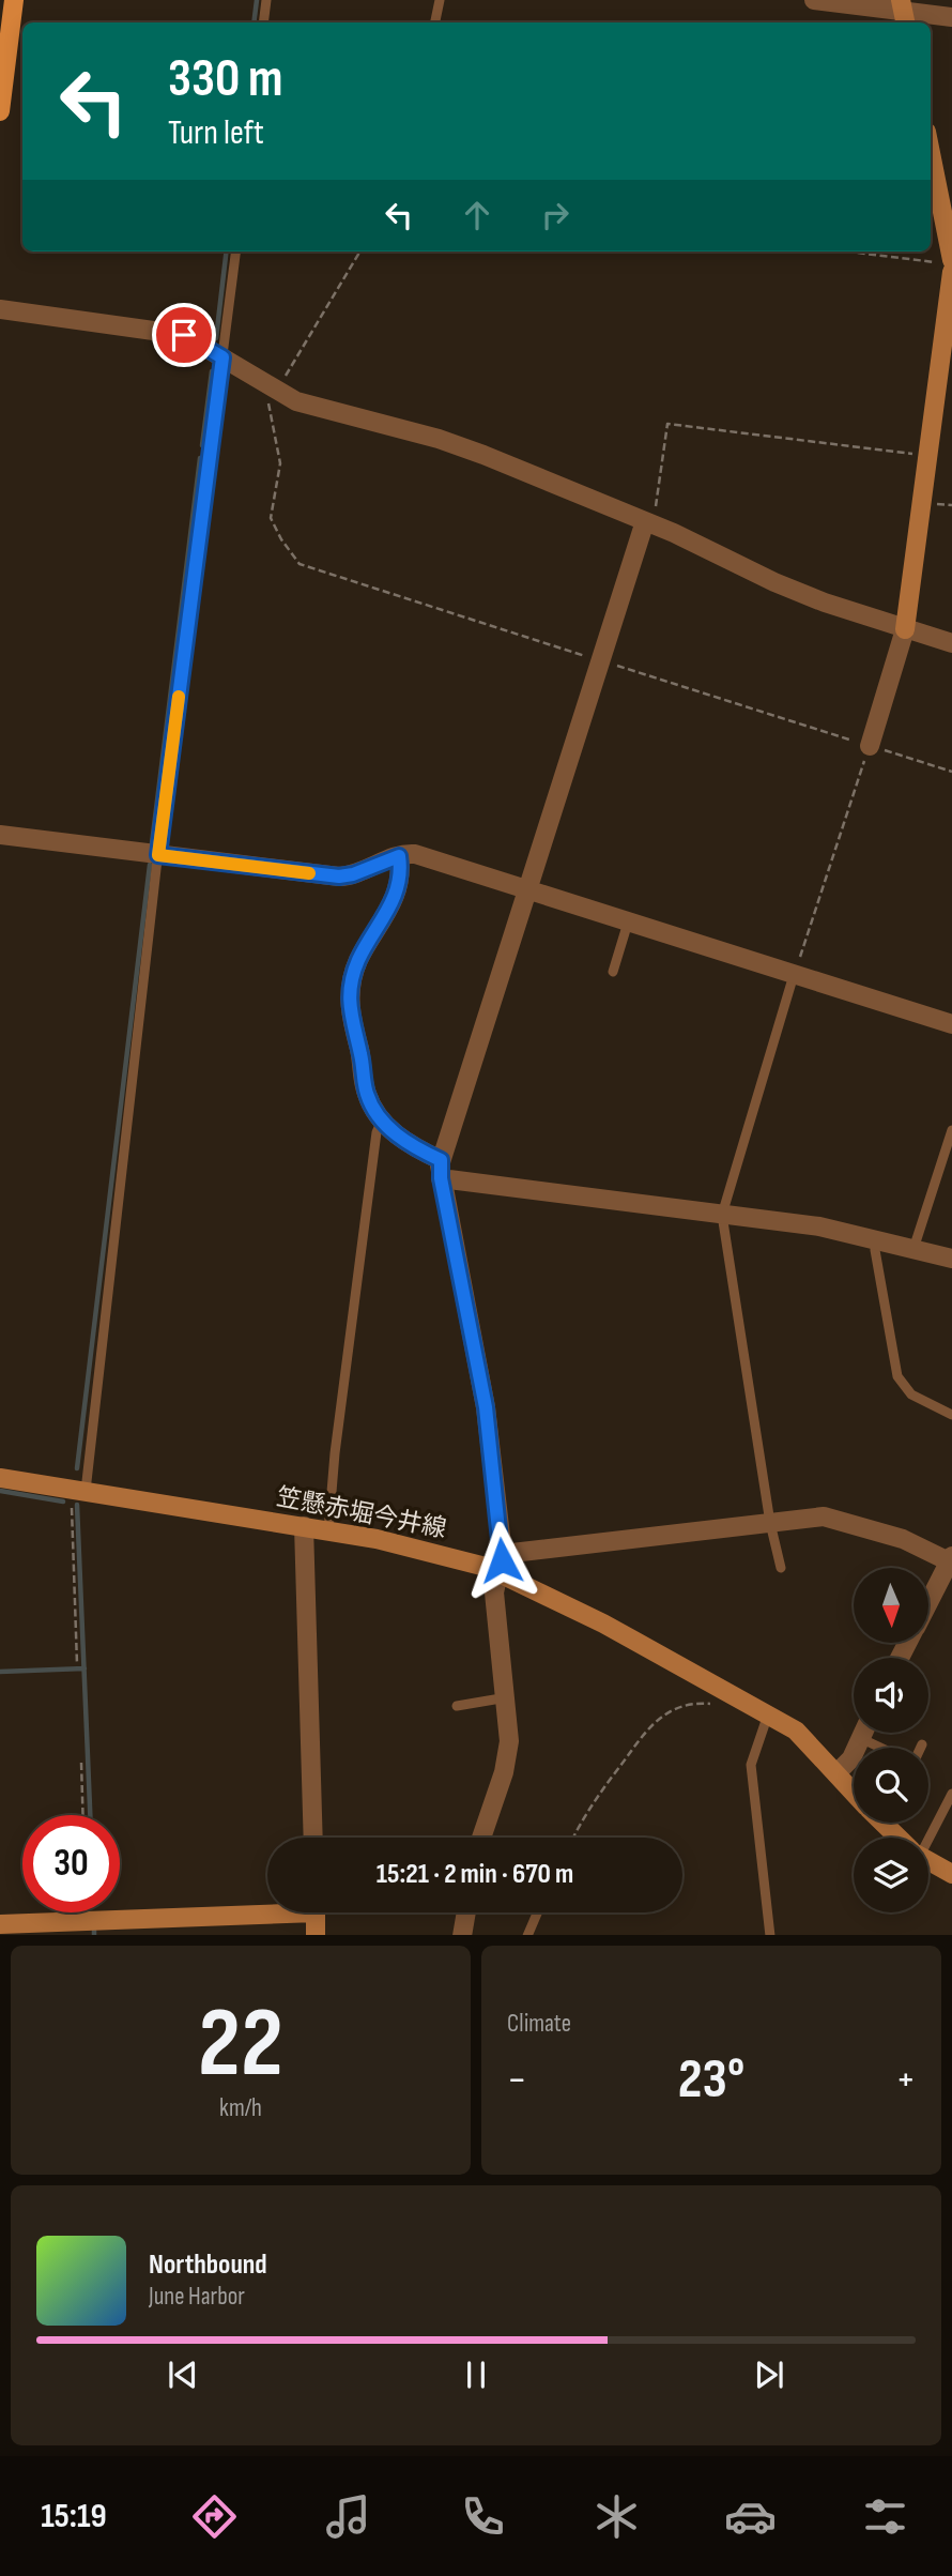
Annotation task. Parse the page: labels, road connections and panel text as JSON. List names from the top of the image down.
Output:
{
  "streets": {
    "main road": ["笠懸赤堀今井線"]
  },
  "north": "bottom",
  "page": {
    "turn": ["330 m", "Turn left"],
    "limit": "30",
    "trip": "15:21 · 2 min · 670 m",
    "tile": [
      ["22", "km/h"],
      "Climate"
    ],
    "heat": ["−", "23°", "+"],
    "song": ["Northbound", "June Harbor"],
    "tabs": "15:19"
  }
}
